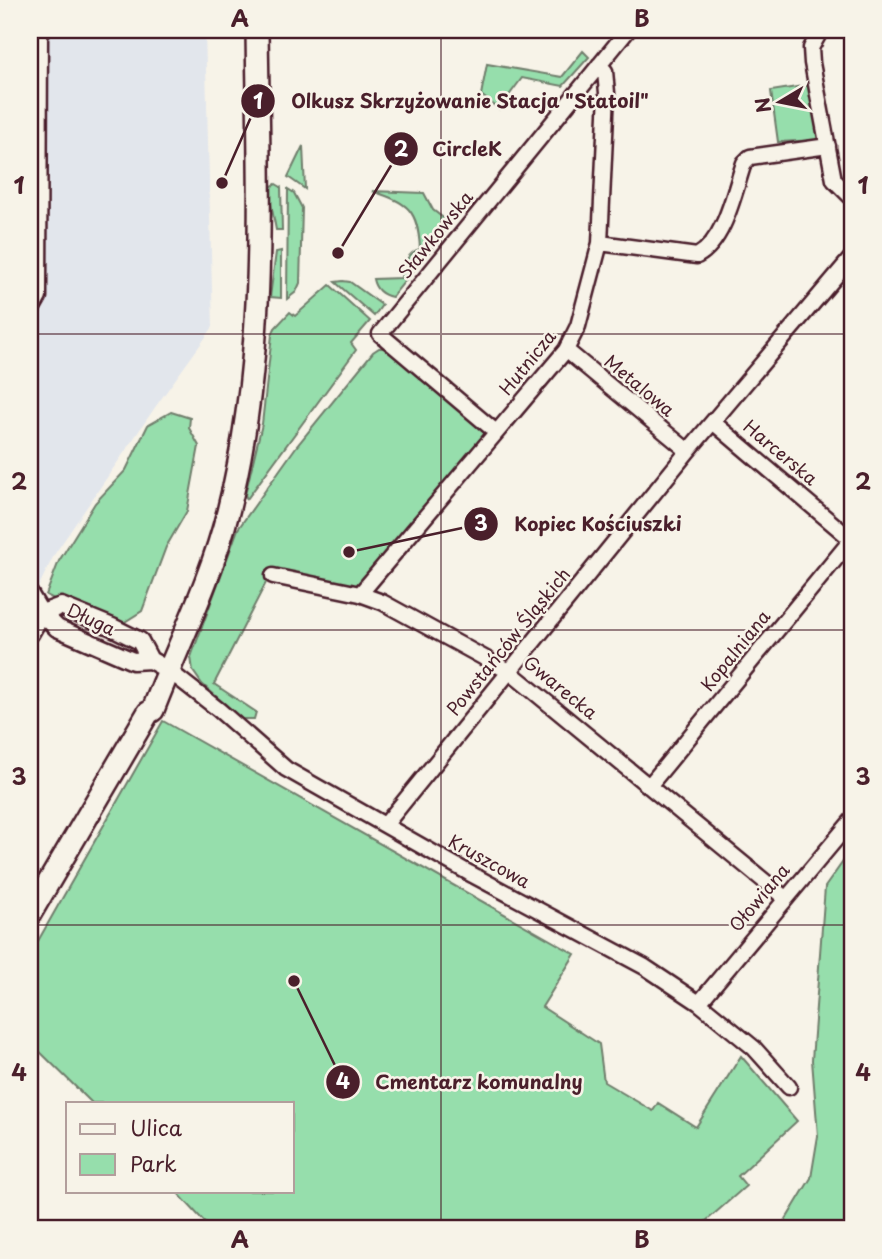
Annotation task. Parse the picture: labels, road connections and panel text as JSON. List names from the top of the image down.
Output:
{
  "streets": {
    "street": [
      "Sławkowska",
      "Hutnicza",
      "Metalowa",
      "Harcerska",
      "Długa",
      "Powstańców Śląskich",
      "Kopalniana",
      "Gwarecka",
      "Kruszcowa",
      "Ołowiana"
    ]
  },
  "crossings": [
    ["Sławkowska", "Hutnicza"],
    ["Hutnicza", "Metalowa"],
    ["Hutnicza", "Gwarecka"],
    ["Metalowa", "Powstańców Śląskich"],
    ["Harcerska", "Powstańców Śląskich"],
    ["Harcerska", "Kopalniana"],
    ["Długa", "Kruszcowa"],
    ["Powstańców Śląskich", "Gwarecka"],
    ["Powstańców Śląskich", "Kruszcowa"],
    ["Kopalniana", "Gwarecka"],
    ["Gwarecka", "Ołowiana"],
    ["Kruszcowa", "Ołowiana"]
  ],
  "places": [
    "Olkusz Skrzyżowanie Stacja \"Statoil\"",
    "CircleK",
    "Kopiec Kościuszki",
    "Cmentarz komunalny"
  ],
  "legend": ["Ulica", "Park"],
  "north": "left",
  "grid": {
    "columns": ["A", "B"],
    "rows": [
      "1",
      "2",
      "3",
      "4"
    ]
  }
}
